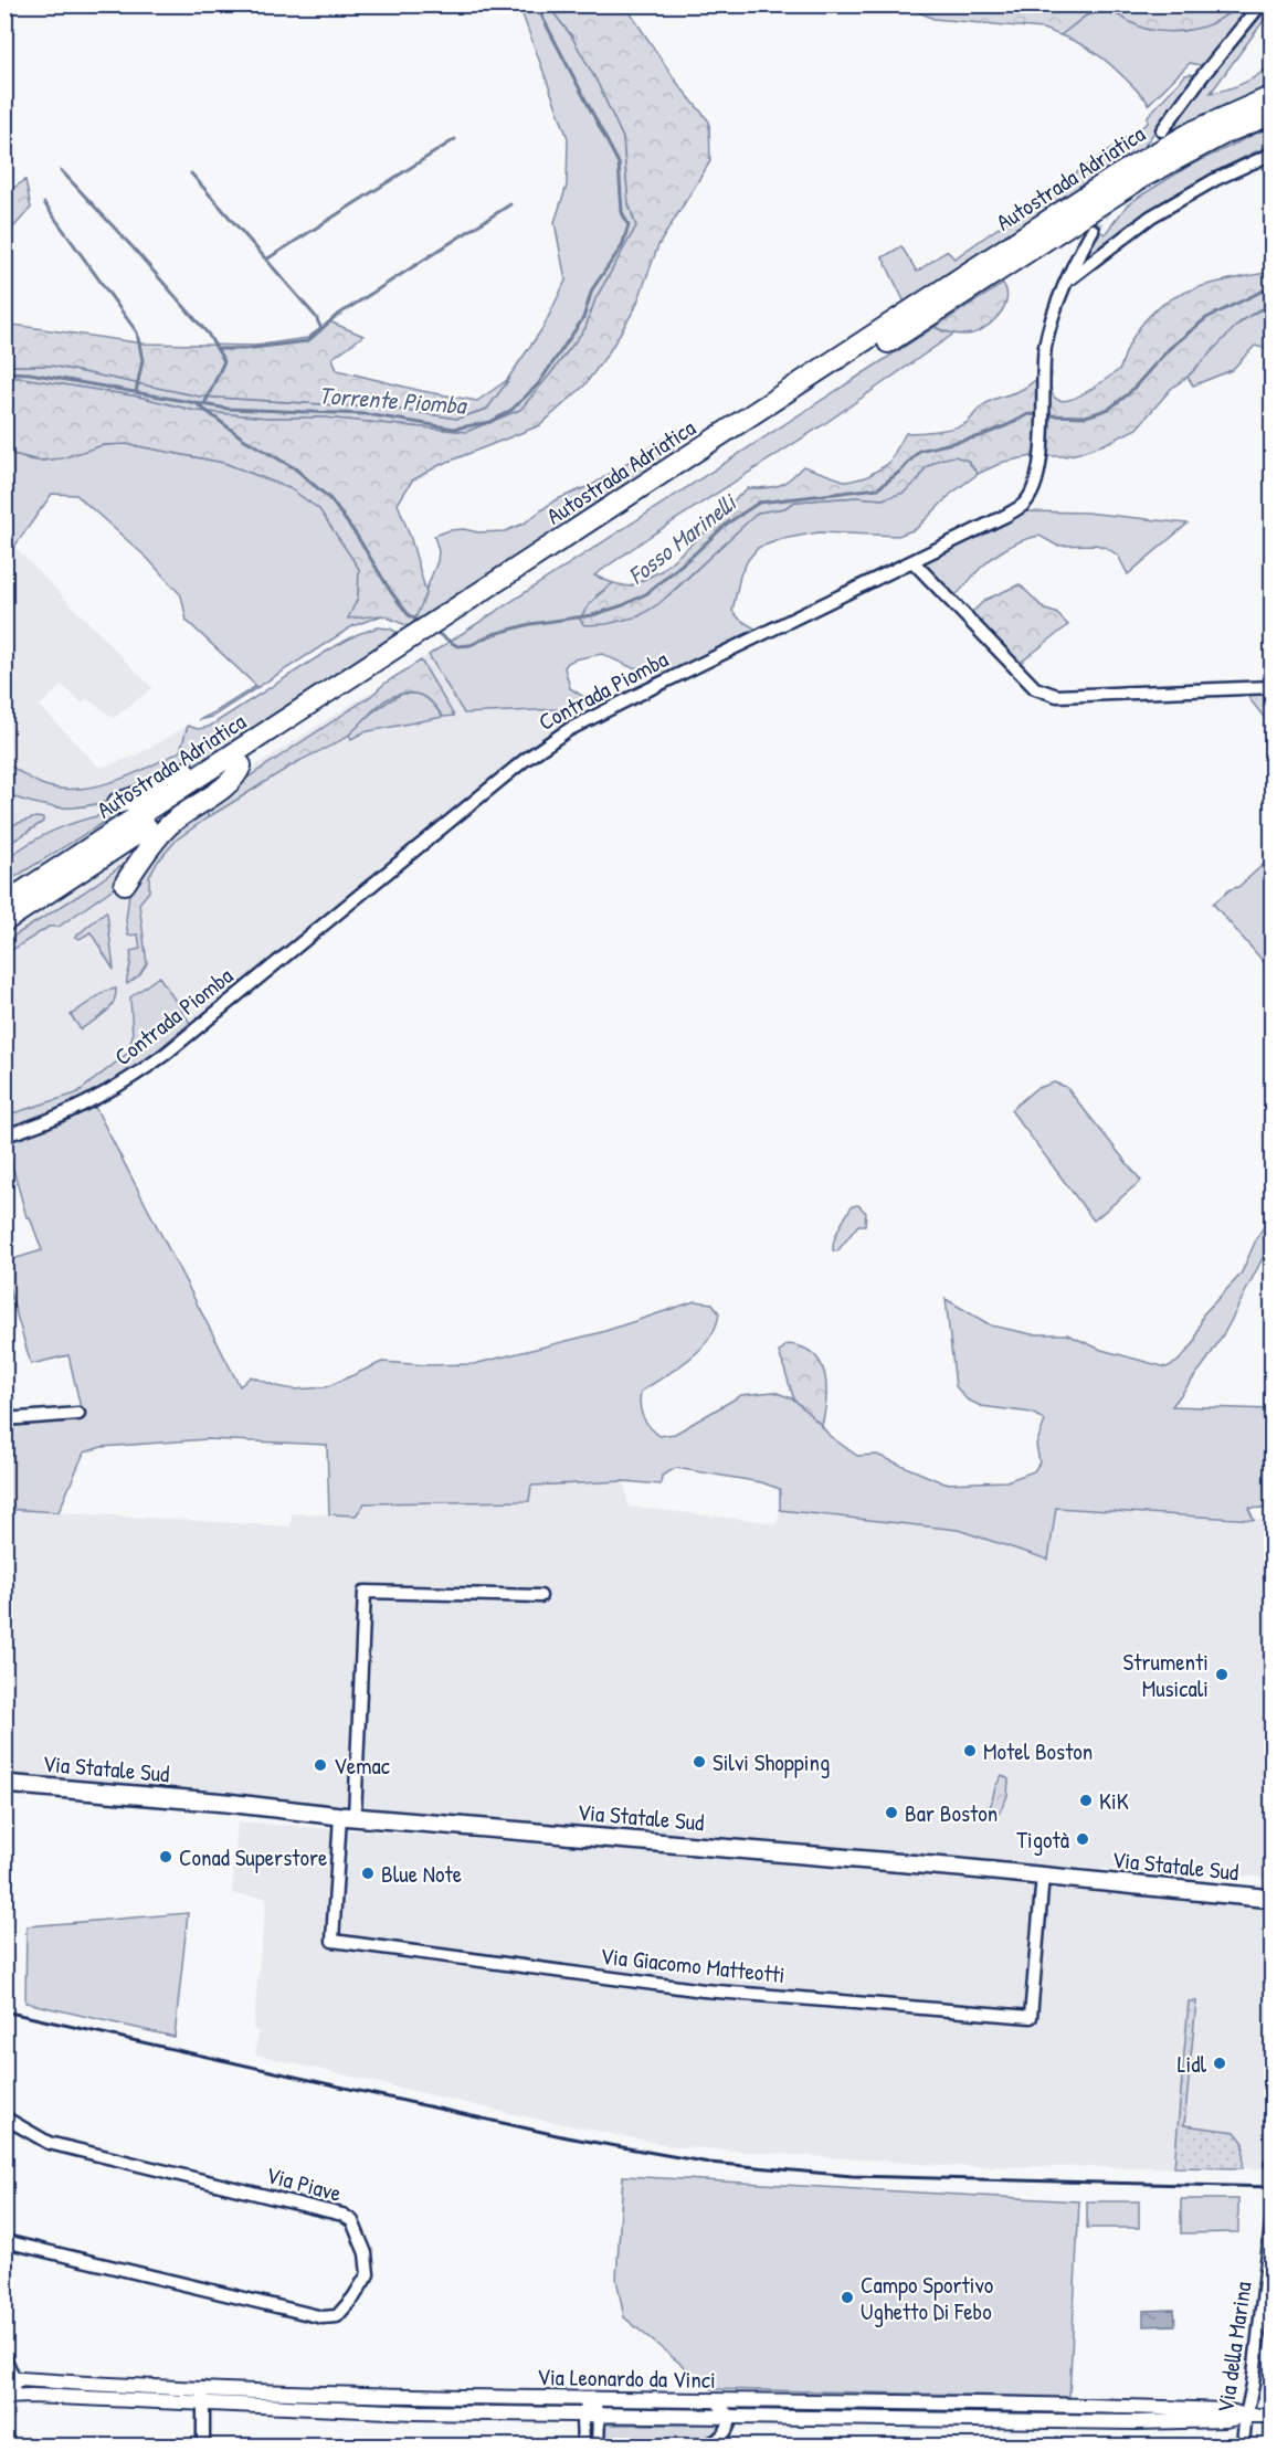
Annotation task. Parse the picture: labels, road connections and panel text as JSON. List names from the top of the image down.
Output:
{
  "streets": {
    "highway": ["Autostrada Adriatica"],
    "main road": ["Via Statale Sud"],
    "street": [
      "Contrada Piomba",
      "Via Giacomo Matteotti",
      "Via Piave",
      "Via della Marina",
      "Via Leonardo da Vinci"
    ]
  },
  "crossings": [
    ["Via Statale Sud", "Via Giacomo Matteotti"],
    ["Via della Marina", "Via Leonardo da Vinci"]
  ],
  "water": ["Torrente Piomba", "Fosso Marinelli"],
  "places": [
    "Strumenti Musicali",
    "Motel Boston",
    "Silvi Shopping",
    "Vemac",
    "KiK",
    "Bar Boston",
    "Tigotà",
    "Conad Superstore",
    "Blue Note",
    "Lidl",
    "Campo Sportivo Ughetto Di Febo"
  ]
}
